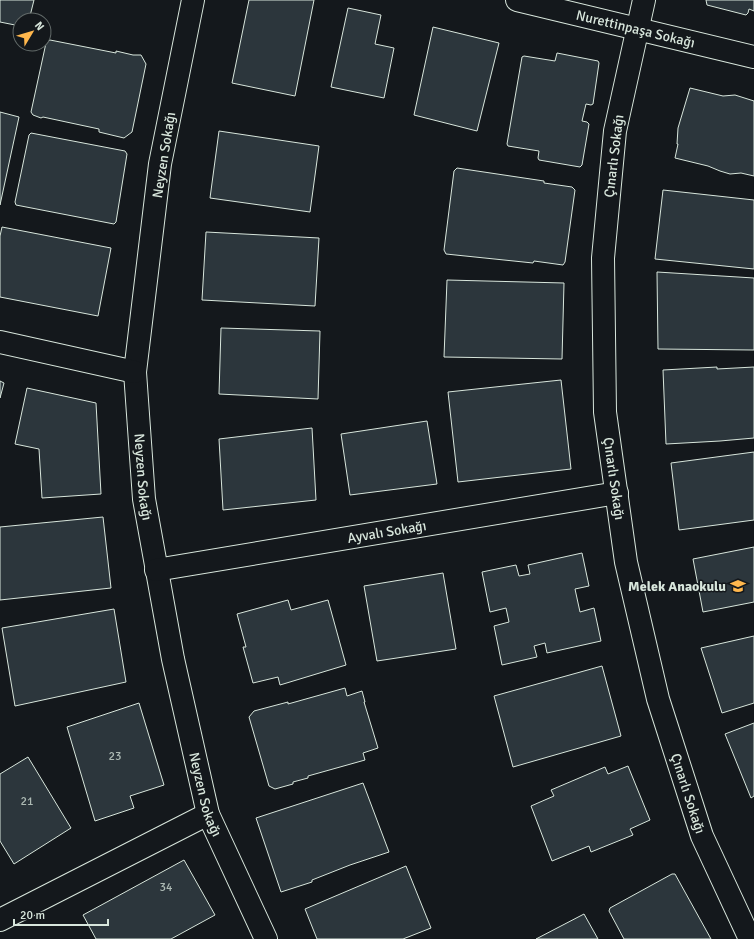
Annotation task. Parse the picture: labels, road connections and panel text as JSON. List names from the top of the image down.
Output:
{
  "streets": {
    "street": [
      "Nurettinpaşa Sokağı",
      "Neyzen Sokağı",
      "Çınarlı Sokağı",
      "Ayvalı Sokağı"
    ]
  },
  "crossings": [
    ["Nurettinpaşa Sokağı", "Çınarlı Sokağı"],
    ["Neyzen Sokağı", "Ayvalı Sokağı"],
    ["Çınarlı Sokağı", "Ayvalı Sokağı"]
  ],
  "places": {
    "school or university": ["Melek Anaokulu"]
  },
  "house_numbers": ["23", "21", "34"],
  "scale_bar": "20 m",
  "north": "top right"
}
